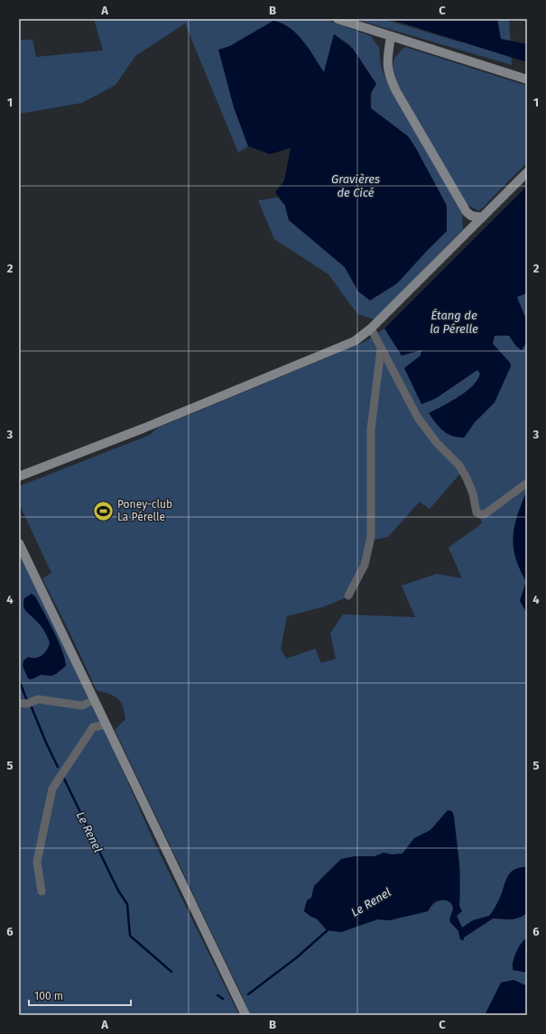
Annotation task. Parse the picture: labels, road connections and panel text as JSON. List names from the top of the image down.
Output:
{
  "water": ["Gravières de Cicé", "Étang de la Pérelle", "Le Renel"],
  "places": {
    "sports": ["Poney-club La Pérelle"]
  },
  "scale_bar": "100 m",
  "grid": {
    "columns": ["A", "B", "C"],
    "rows": [
      "1",
      "2",
      "3",
      "4",
      "5",
      "6"
    ]
  }
}
